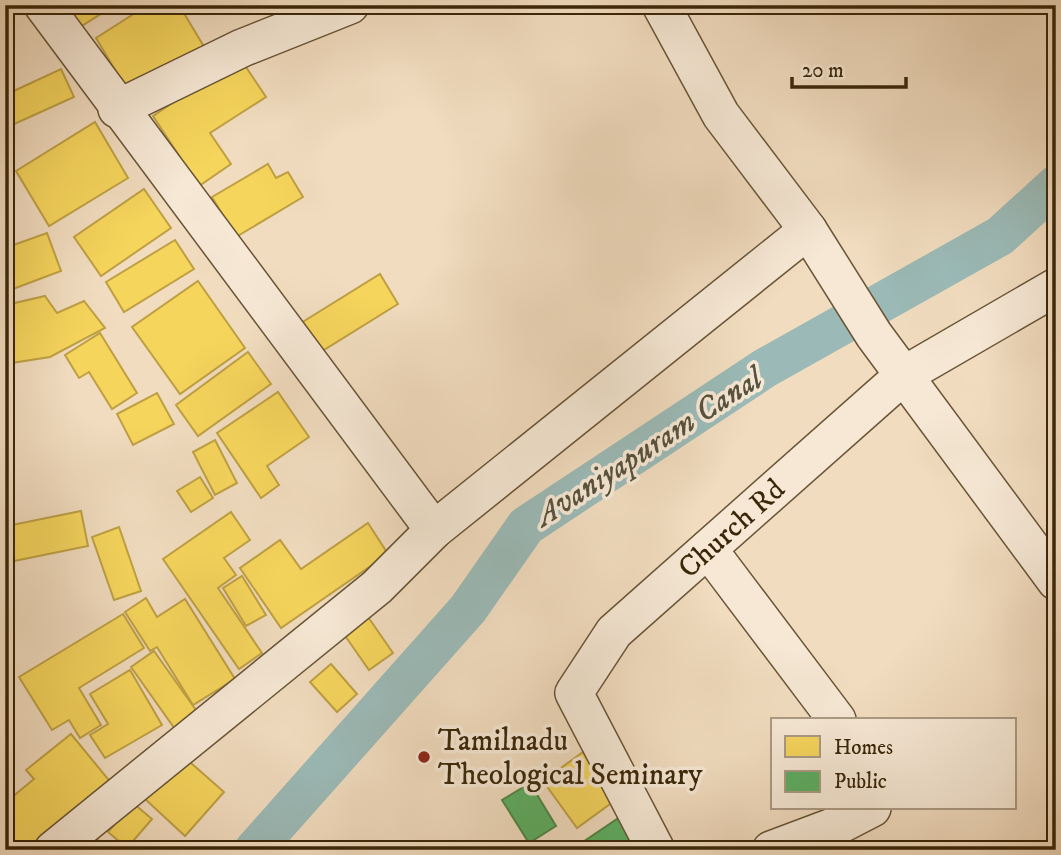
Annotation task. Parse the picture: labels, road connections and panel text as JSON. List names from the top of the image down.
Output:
{
  "streets": {
    "street": ["Church Rd"]
  },
  "water": ["Avaniyapuram Canal"],
  "places": ["Tamilnadu Theological Seminary"],
  "legend": ["Homes", "Public"],
  "scale_bar": "20 m"
}
